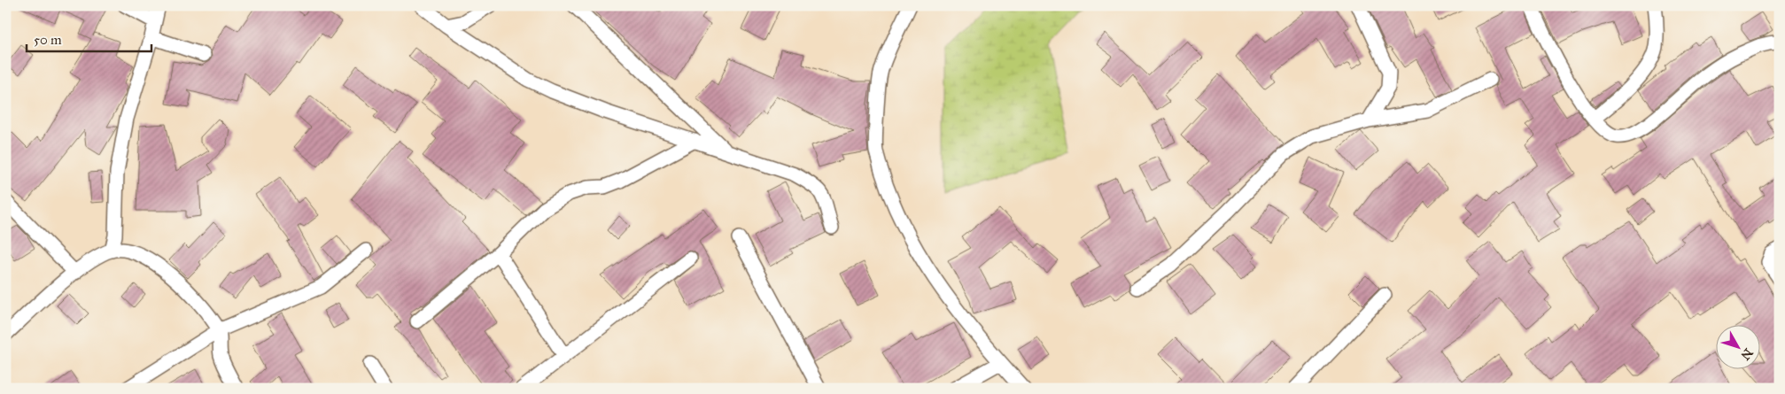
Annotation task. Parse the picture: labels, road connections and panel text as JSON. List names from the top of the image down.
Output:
{
  "scale_bar": "50 m",
  "north": "bottom right"
}
